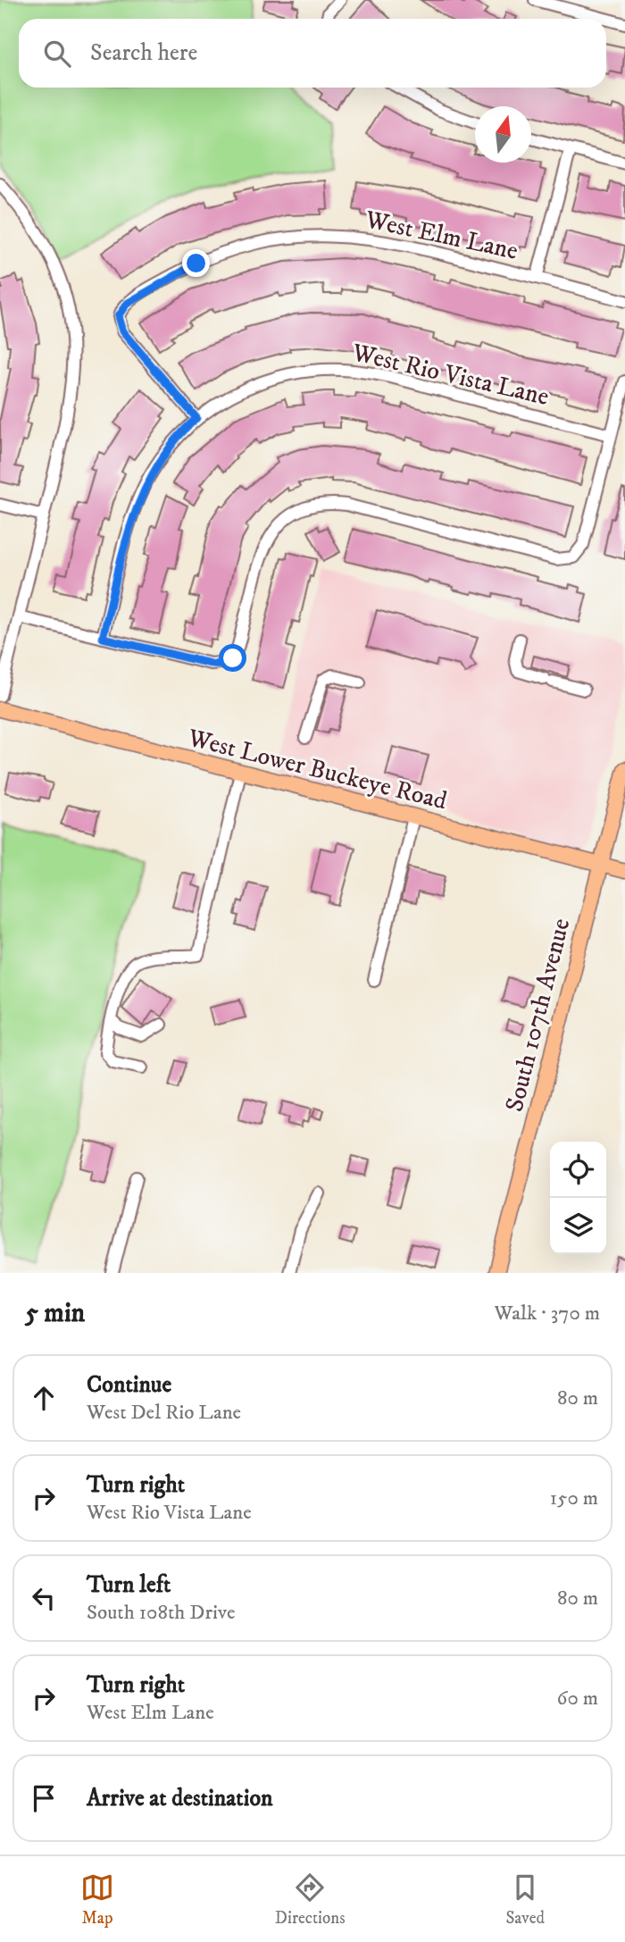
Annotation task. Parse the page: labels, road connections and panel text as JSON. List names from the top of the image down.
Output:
{
  "streets": {
    "main road": ["West Lower Buckeye Road", "South 107th Avenue"],
    "street": ["West Elm Lane", "West Rio Vista Lane"]
  },
  "crossings": [
    ["West Elm Lane", "West Rio Vista Lane"],
    ["West Lower Buckeye Road", "South 107th Avenue"]
  ],
  "north": "top",
  "page": {
    "search": "Search here",
    "heading": ["5 min", "Walk · 370 m"],
    "list": [
      ["Continue", "West Del Rio Lane", "80 m"],
      ["Turn right", "West Rio Vista Lane", "150 m"],
      ["Turn left", "South 108th Drive", "80 m"],
      ["Turn right", "West Elm Lane", "60 m"],
      "Arrive at destination"
    ],
    "nav": ["Map", "Directions", "Saved"]
  }
}
